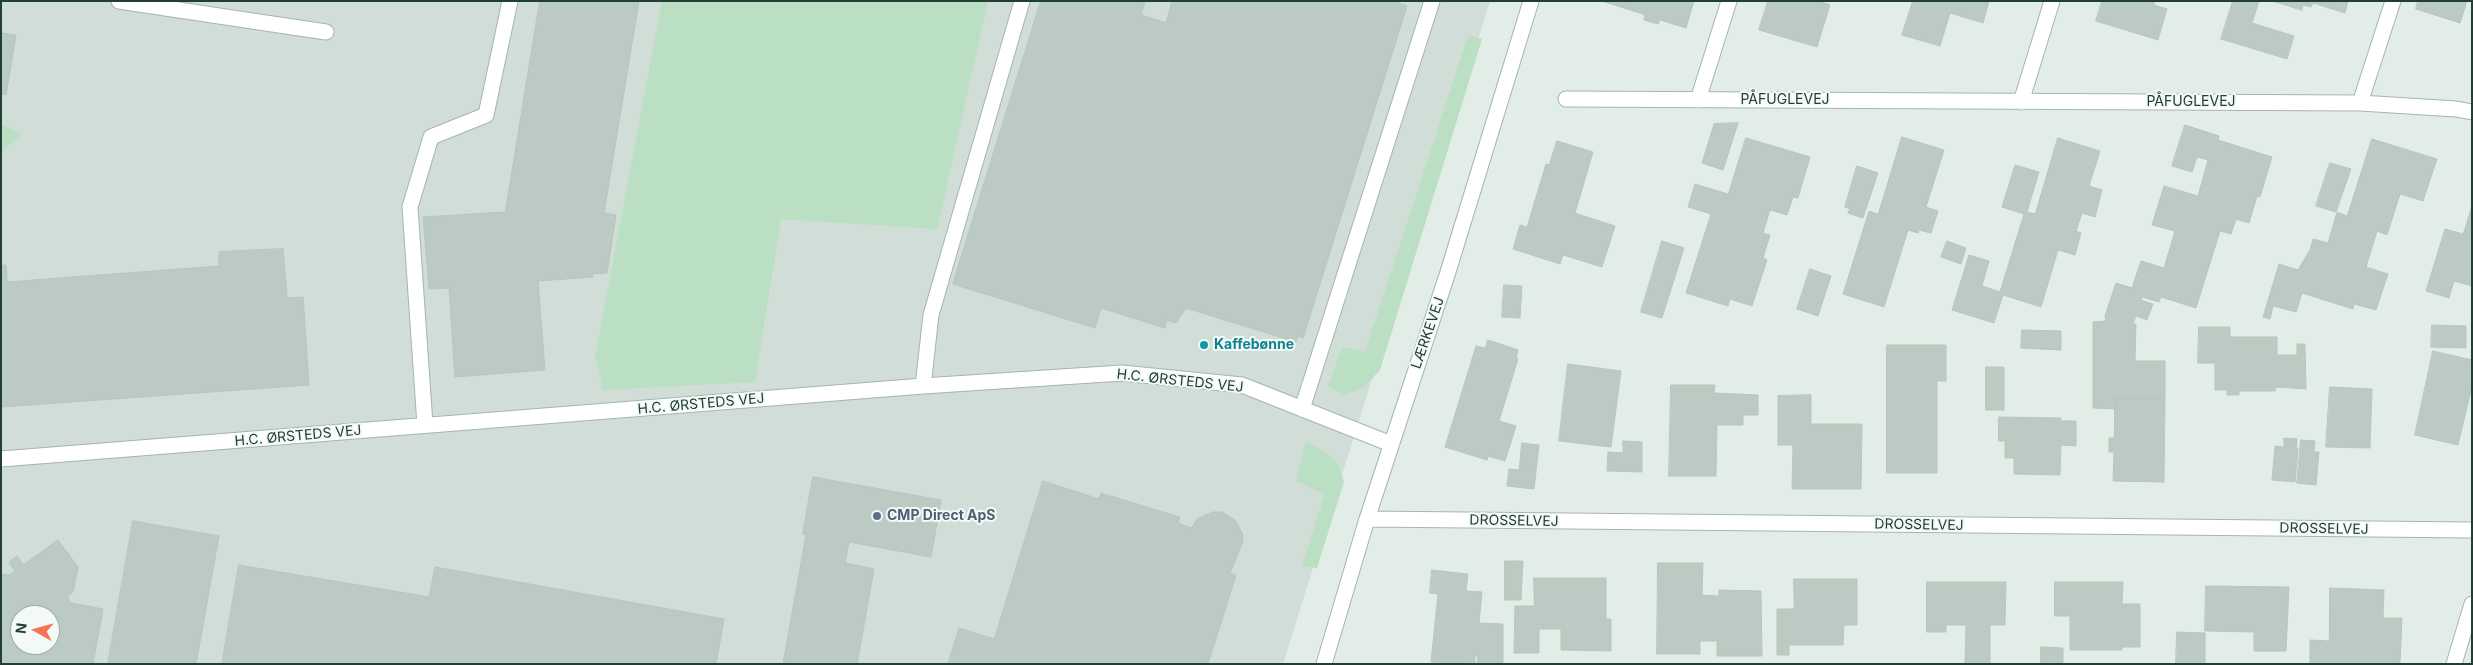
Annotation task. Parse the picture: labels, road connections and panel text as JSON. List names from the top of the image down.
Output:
{
  "streets": {
    "street": [
      "PÅFUGLEVEJ",
      "LÆRKEVEJ",
      "H.C. ØRSTEDS VEJ",
      "DROSSELVEJ"
    ]
  },
  "crossings": [
    ["LÆRKEVEJ", "H.C. ØRSTEDS VEJ"],
    ["LÆRKEVEJ", "DROSSELVEJ"]
  ],
  "places": ["Kaffebønne", "CMP Direct ApS"],
  "north": "left"
}
